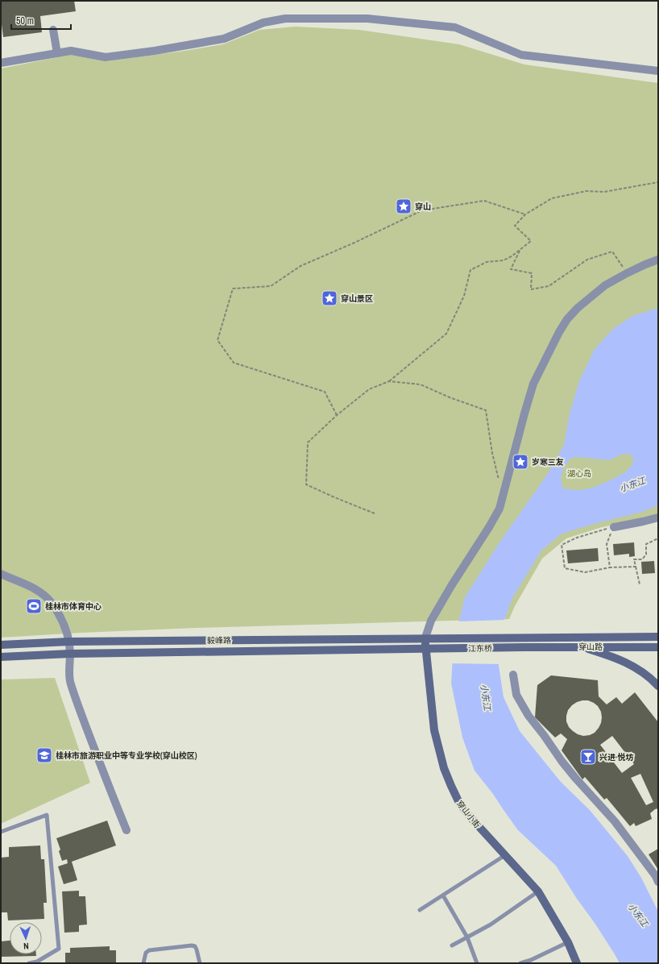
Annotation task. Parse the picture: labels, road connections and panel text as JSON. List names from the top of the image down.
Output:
{
  "streets": {
    "main road": [
      "毅峰路",
      "穿山路",
      "江东桥",
      "穿山小街"
    ]
  },
  "crossings": [
    ["毅峰路", "江东桥"],
    ["毅峰路", "穿山小街"],
    ["穿山路", "江东桥"]
  ],
  "water": ["小东江"],
  "parks": ["湖心岛"],
  "places": {
    "place": ["穿山", "穿山景区", "岁寒三友"],
    "sports": ["桂林市体育中心"],
    "school or university": ["桂林市旅游职业中等专业学校(穿山校区)"],
    "bar": ["兴进·悦坊"]
  },
  "scale_bar": "50 m",
  "north": "bottom"
}
